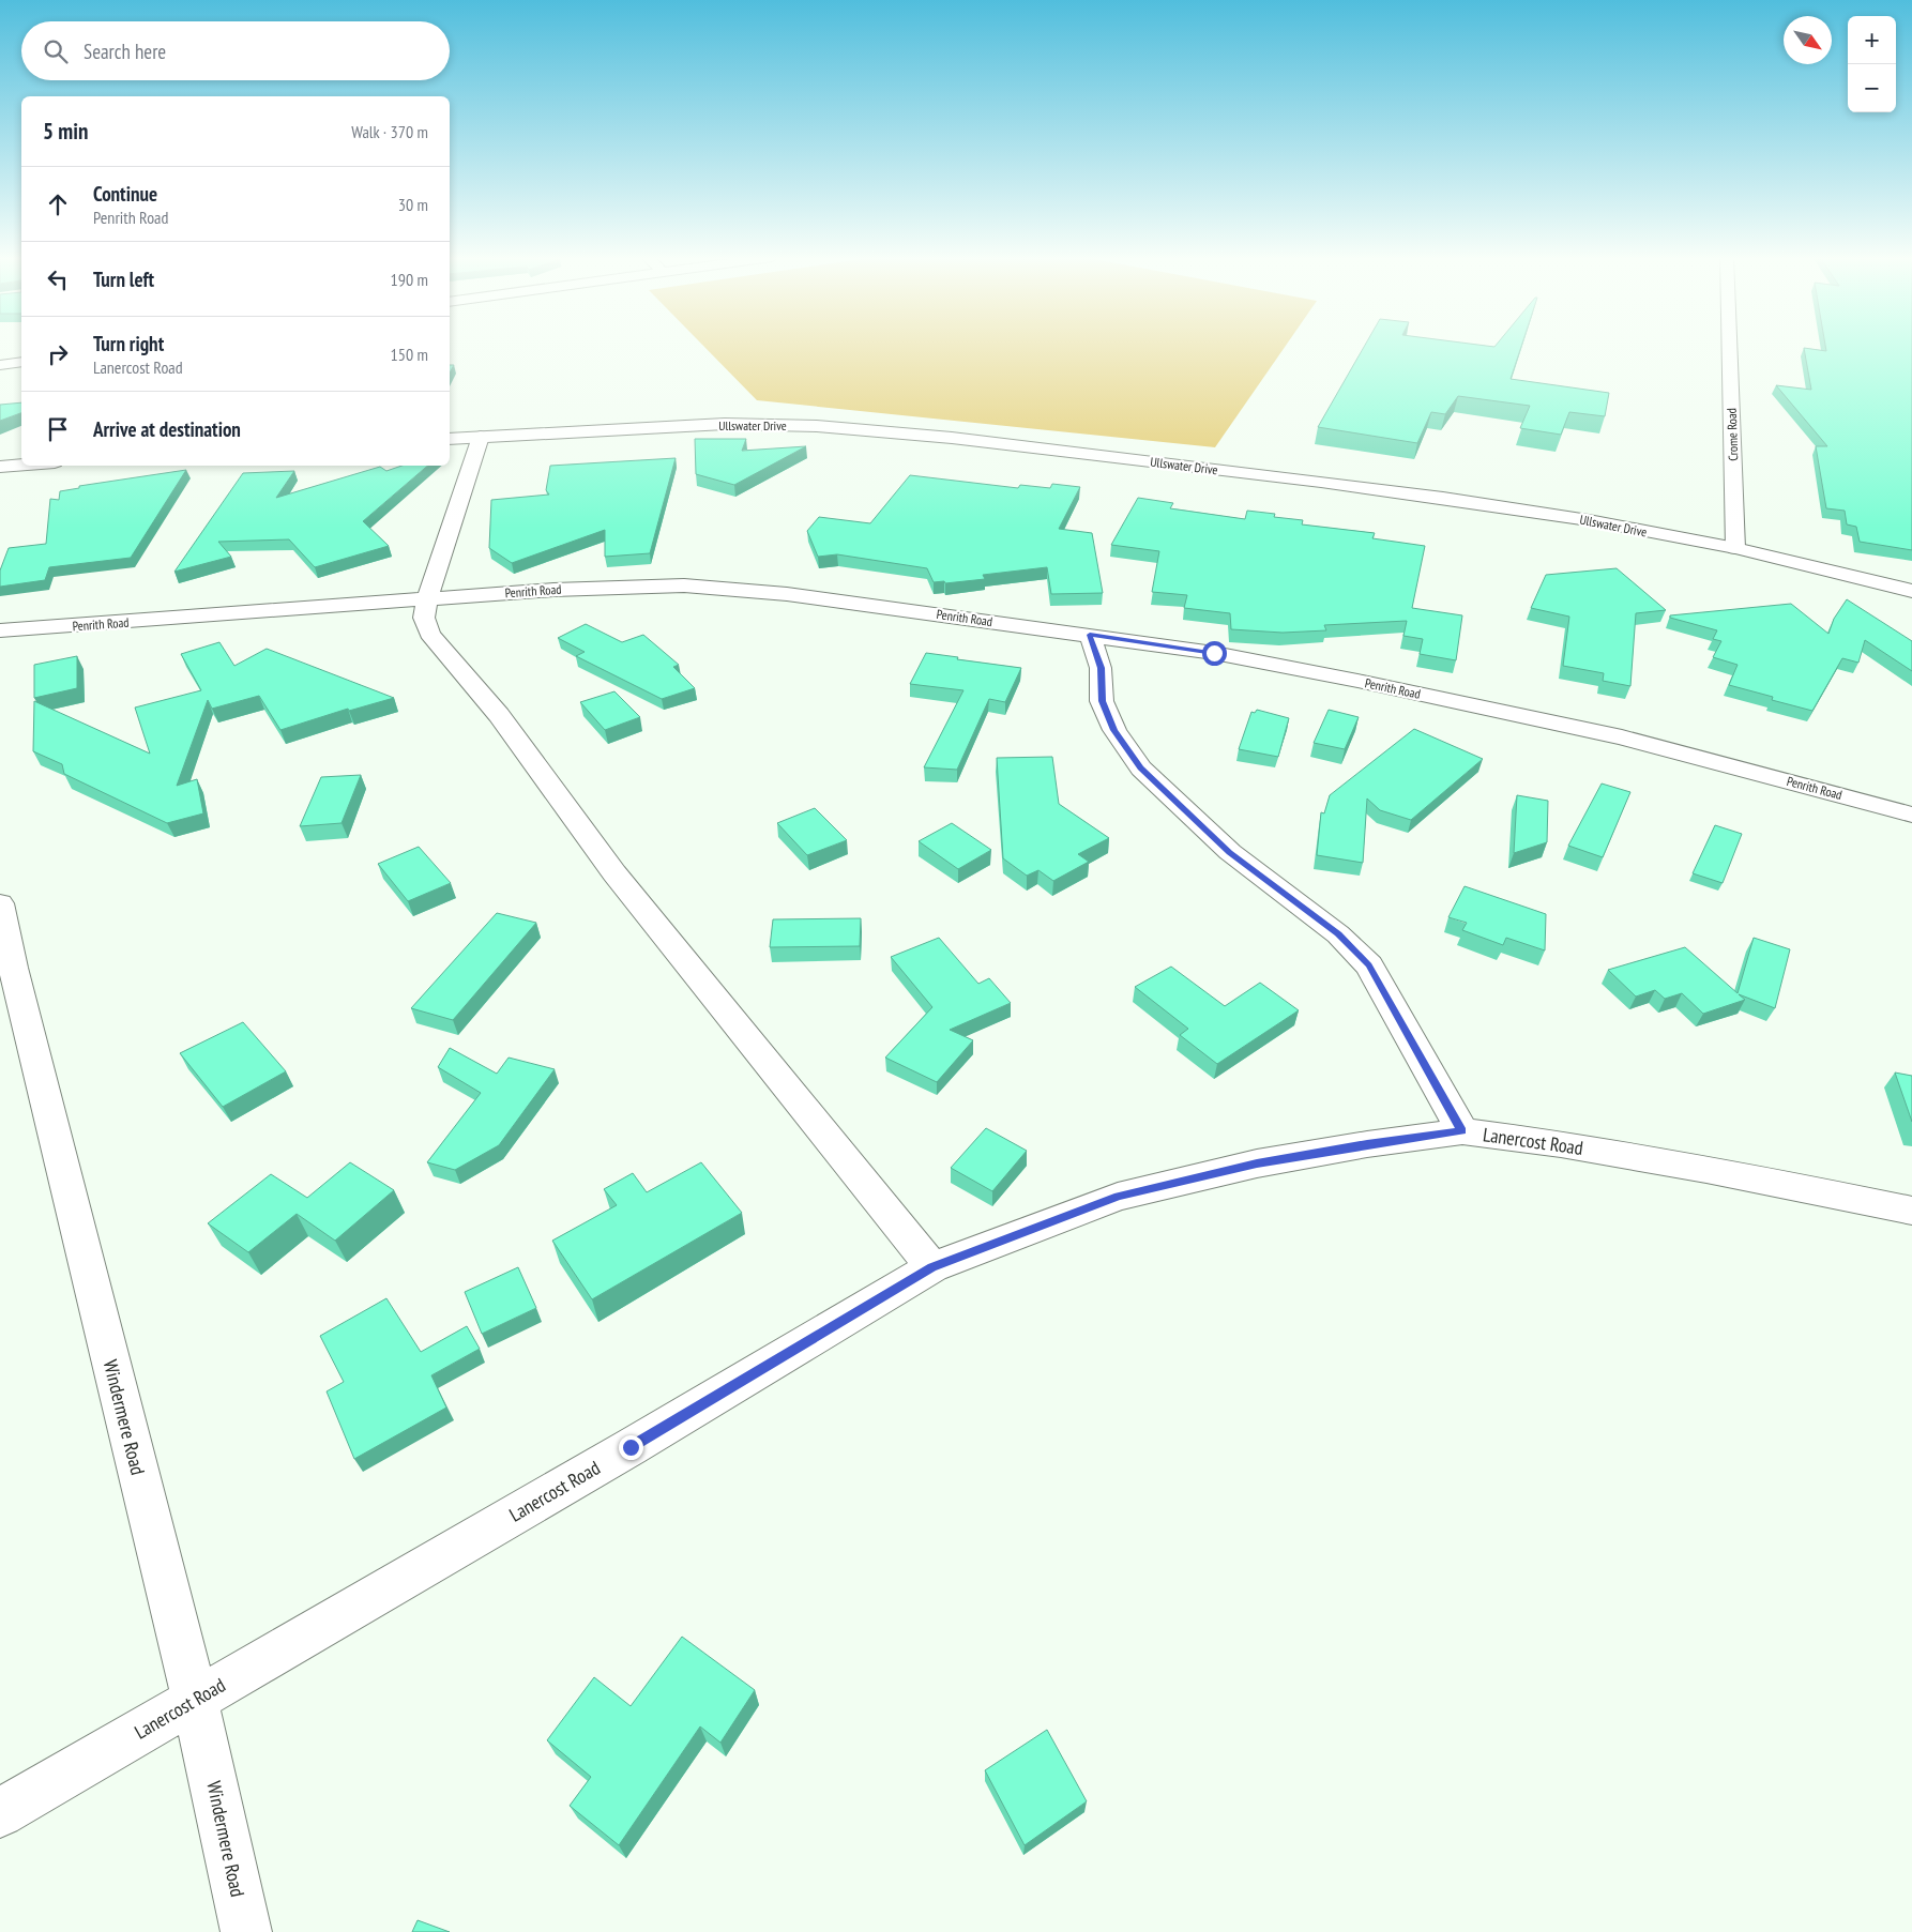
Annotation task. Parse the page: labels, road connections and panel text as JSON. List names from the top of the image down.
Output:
{
  "streets": {
    "street": [
      "Ullswater Drive",
      "Crome Road",
      "Penrith Road",
      "Lanercost Road",
      "Windermere Road"
    ]
  },
  "crossings": [
    ["Ullswater Drive", "Crome Road"],
    ["Lanercost Road", "Windermere Road"]
  ],
  "north": "bottom right",
  "page": {
    "map_buttons": ["+", "−"],
    "search": "Search here",
    "heading": ["5 min", "Walk · 370 m"],
    "list": [
      ["Continue", "Penrith Road", "30 m"],
      ["Turn left", "190 m"],
      ["Turn right", "Lanercost Road", "150 m"],
      "Arrive at destination"
    ]
  }
}
